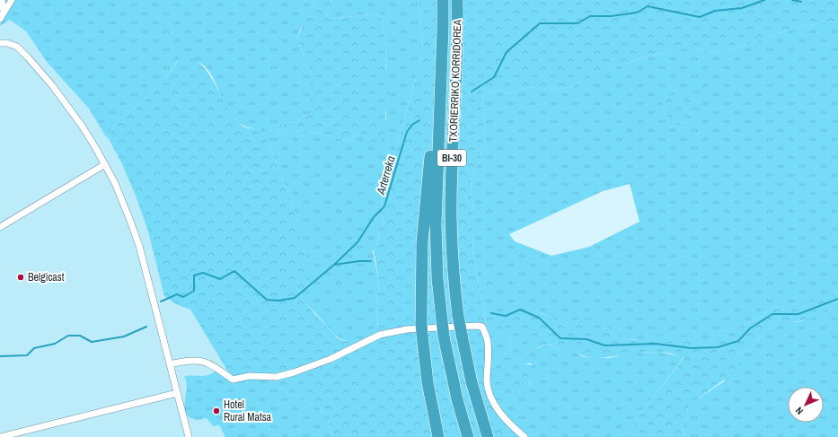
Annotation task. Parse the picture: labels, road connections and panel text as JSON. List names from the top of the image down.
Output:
{
  "streets": {
    "highway": ["TXORIERRIKO KORRIDOREA", "BI-30"]
  },
  "water": ["Arterreka"],
  "places": ["Belgicast", "Hotel Rural Matsa"],
  "north": "bottom left"
}
